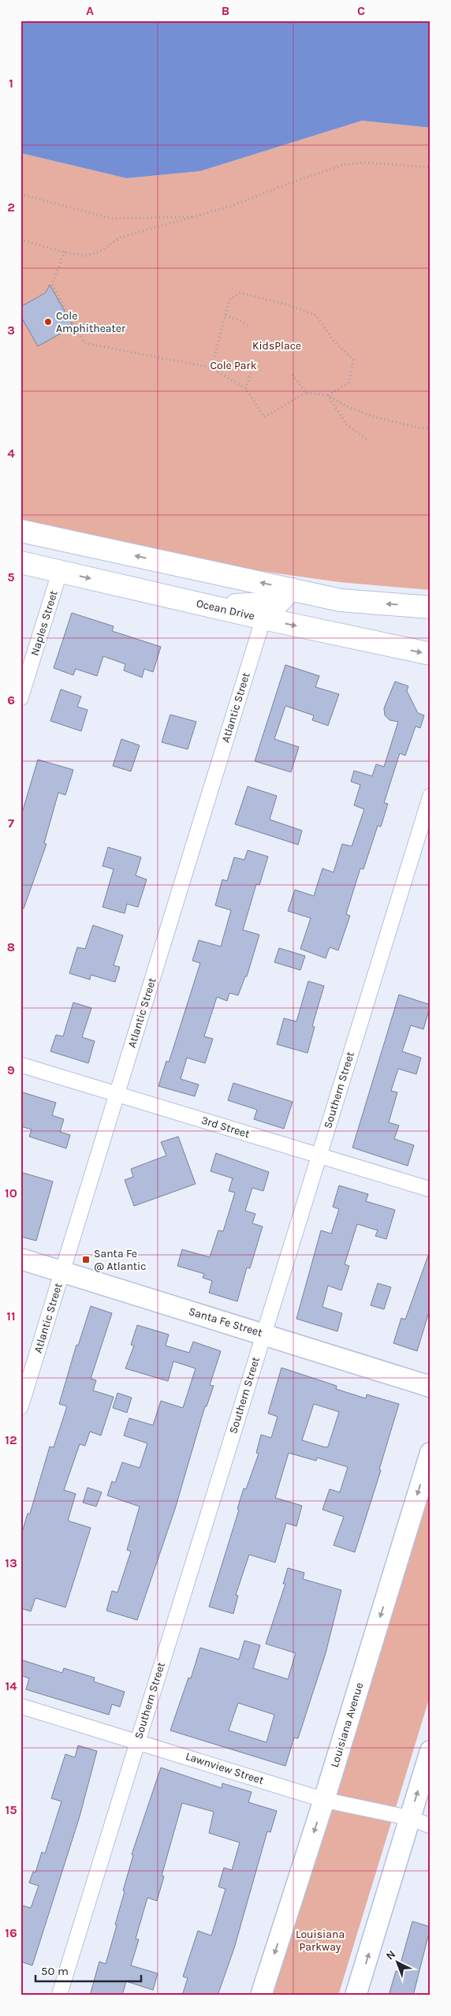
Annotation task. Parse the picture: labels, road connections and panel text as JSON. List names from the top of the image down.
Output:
{
  "streets": {
    "main road": ["Ocean Drive", "Santa Fe Street", "Louisiana Avenue"],
    "street": [
      "Naples Street",
      "Atlantic Street",
      "Southern Street",
      "3rd Street",
      "Lawnview Street"
    ]
  },
  "crossings": [
    ["Ocean Drive", "Naples Street"],
    ["Ocean Drive", "Atlantic Street"],
    ["Atlantic Street", "3rd Street"],
    ["Atlantic Street", "Santa Fe Street"],
    ["Southern Street", "3rd Street"],
    ["Southern Street", "Santa Fe Street"],
    ["Southern Street", "Lawnview Street"],
    ["Louisiana Avenue", "Lawnview Street"]
  ],
  "parks": ["KidsPlace", "Cole Park", "Louisiana Parkway"],
  "places": {
    "other": ["Cole Amphitheater"],
    "transit": ["Santa Fe @ Atlantic"]
  },
  "scale_bar": "50 m",
  "north": "top left",
  "grid": {
    "columns": ["A", "B", "C"],
    "rows": [
      "1",
      "2",
      "3",
      "4",
      "5",
      "6",
      "7",
      "8",
      "9",
      "10",
      "11",
      "12",
      "13",
      "14",
      "15",
      "16"
    ]
  }
}
